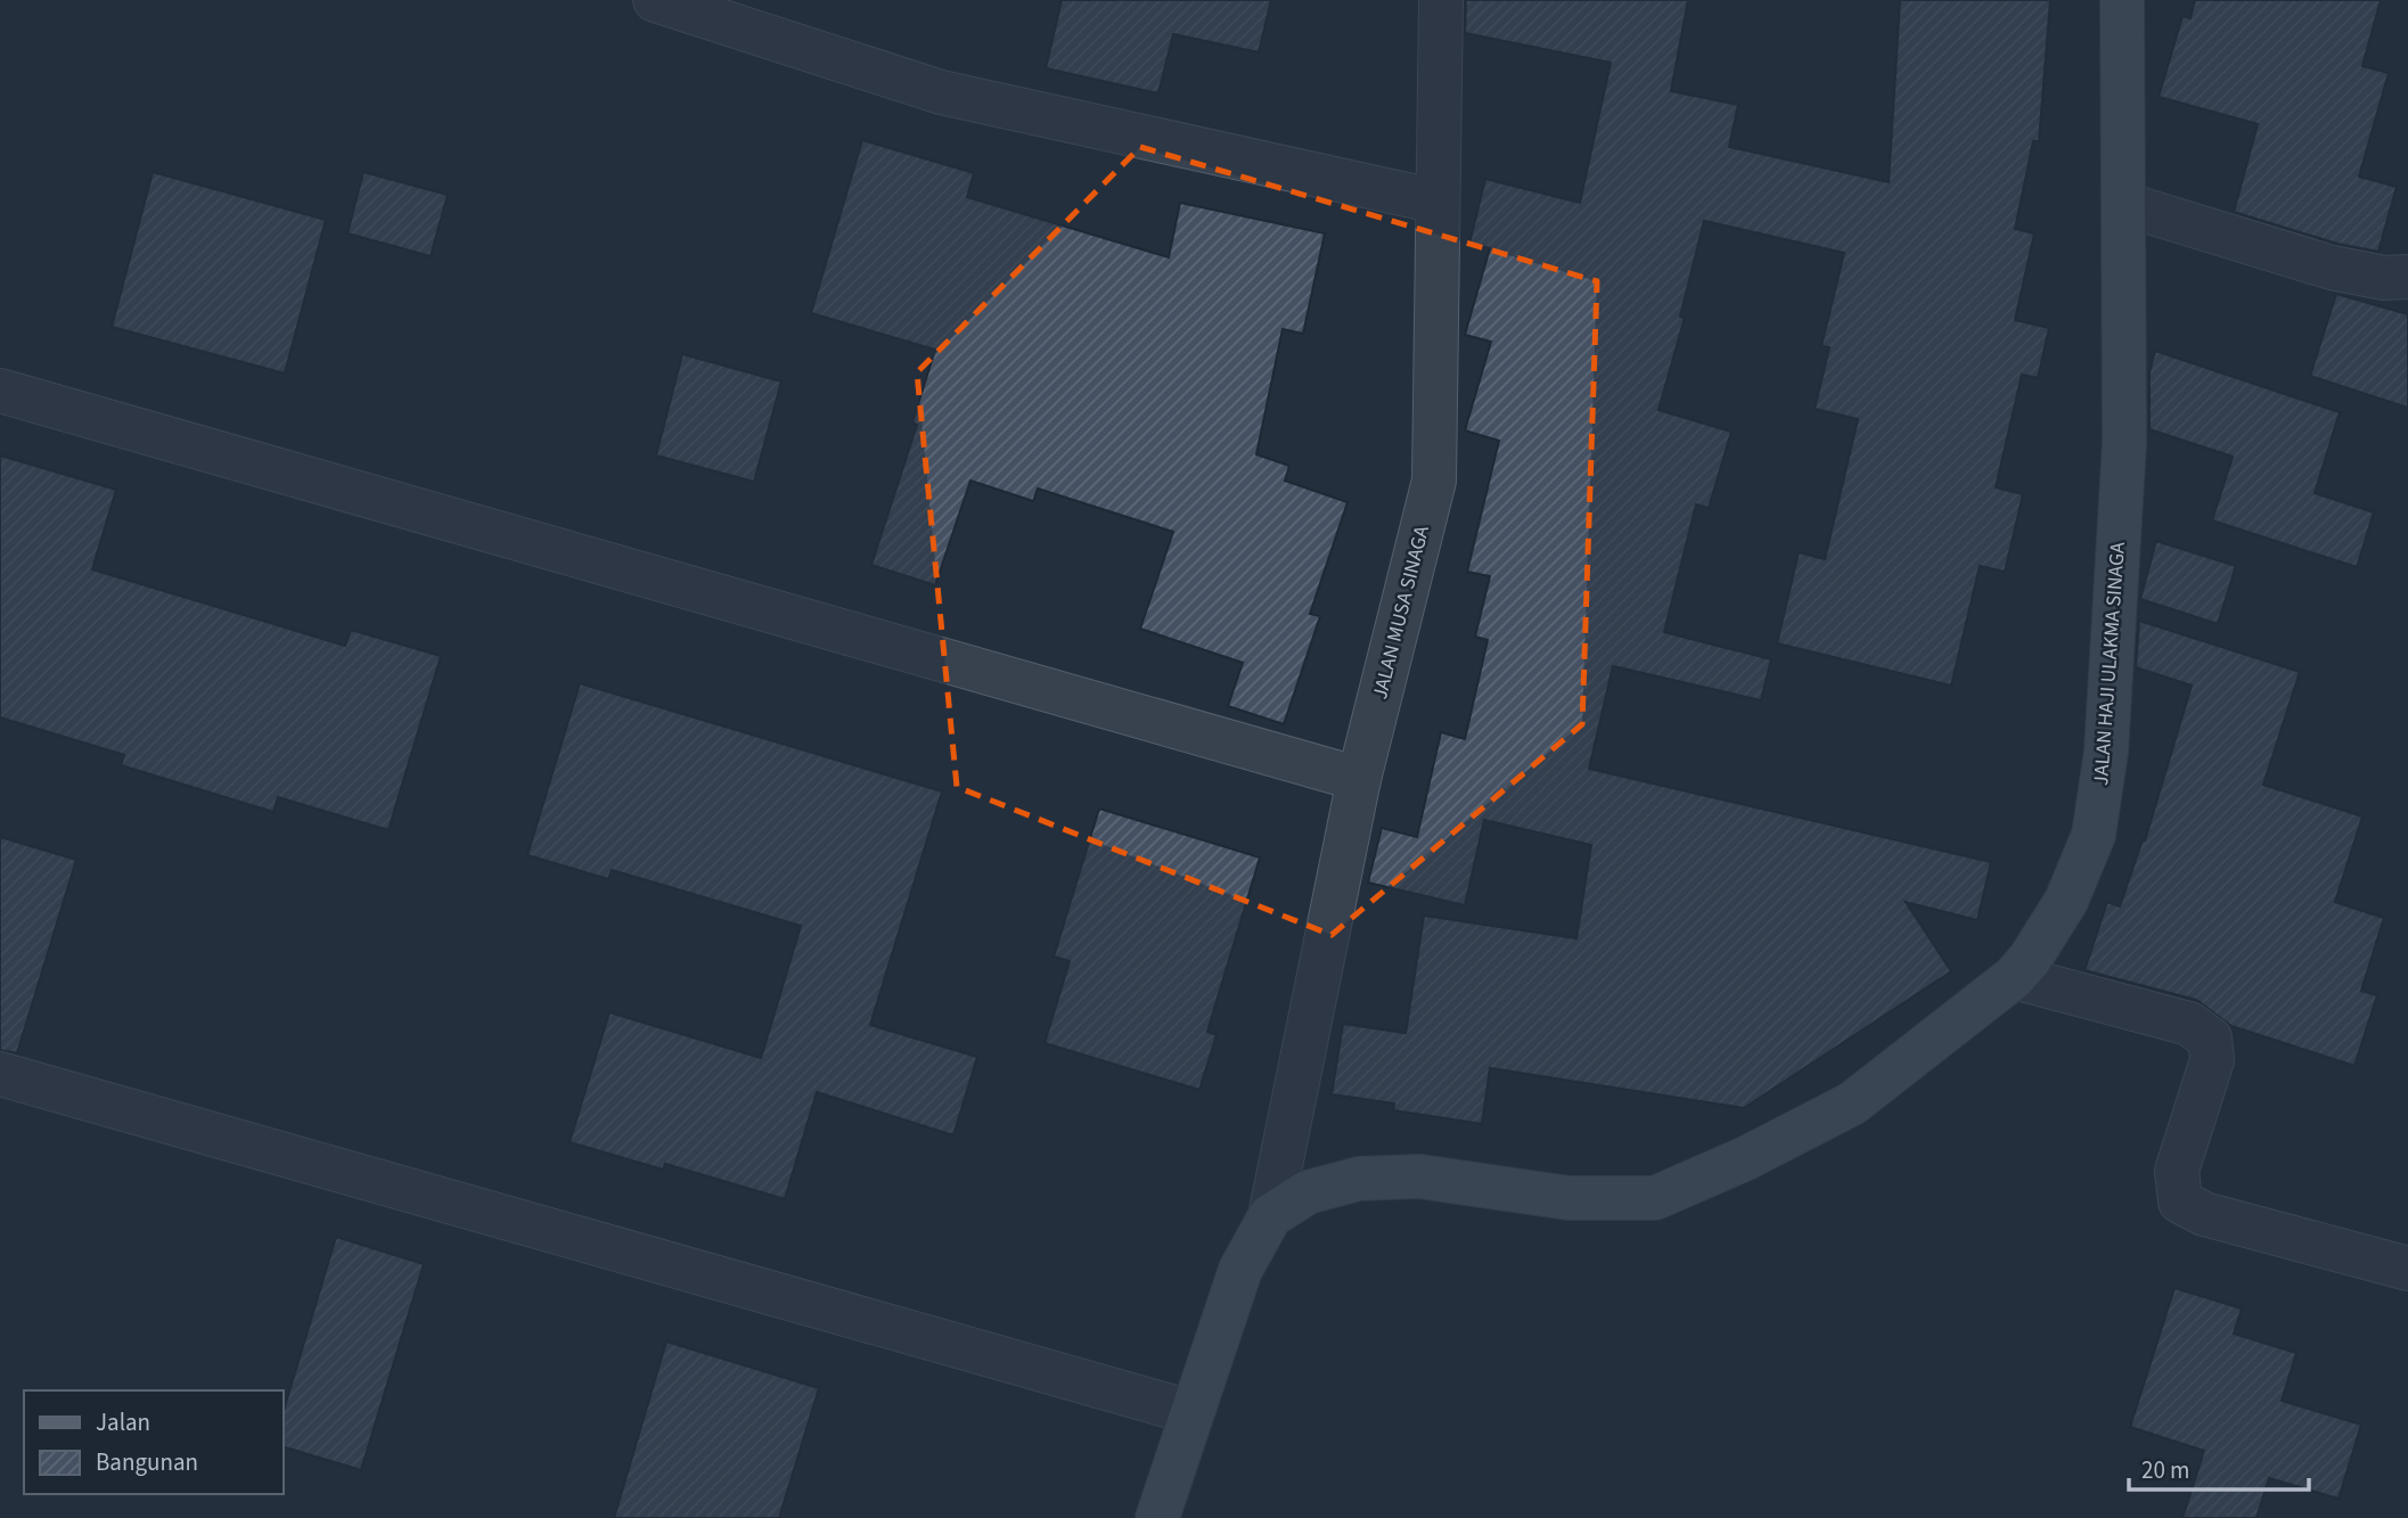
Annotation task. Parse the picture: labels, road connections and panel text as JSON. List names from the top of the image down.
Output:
{
  "streets": {
    "main road": ["JALAN HAJI ULAKMA SINAGA"],
    "street": ["JALAN MUSA SINAGA"]
  },
  "crossings": [
    ["JALAN MUSA SINAGA", "JALAN HAJI ULAKMA SINAGA"]
  ],
  "legend": ["Jalan", "Bangunan"],
  "scale_bar": "20 m"
}
